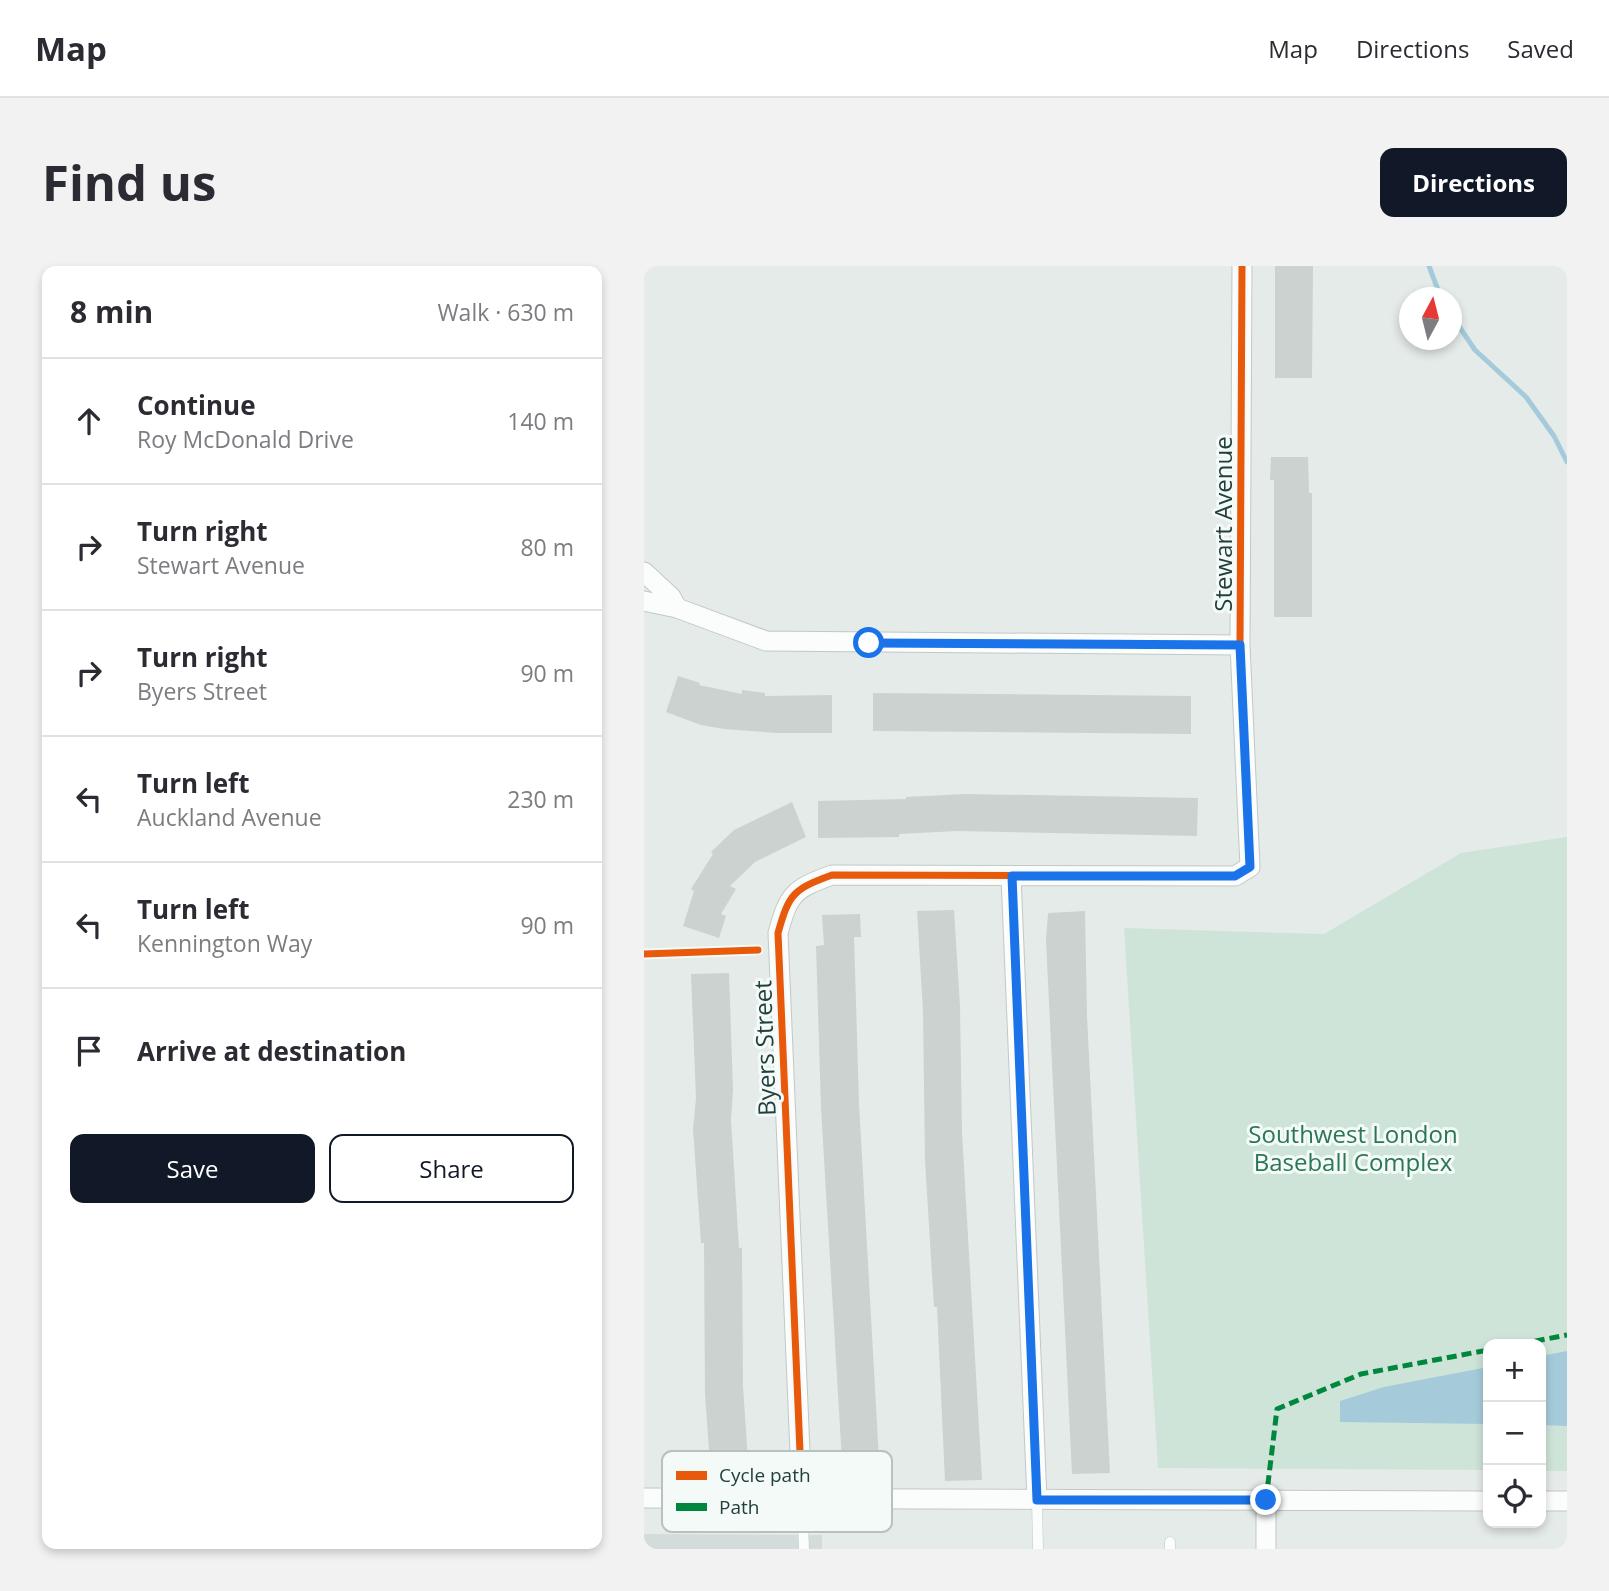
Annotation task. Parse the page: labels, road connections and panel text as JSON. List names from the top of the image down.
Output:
{
  "streets": {
    "street": ["Stewart Avenue", "Byers Street"]
  },
  "crossings": [
    ["Stewart Avenue", "Byers Street"]
  ],
  "parks": ["Southwest London Baseball Complex"],
  "legend": ["Cycle path", "Path"],
  "north": "top",
  "page": {
    "header": "Map",
    "nav": ["Map", "Directions", "Saved"],
    "buttons": [
      "Directions",
      ["Save", "Share"]
    ],
    "title": "Find us",
    "heading": ["8 min", "Walk · 630 m"],
    "list": [
      ["Continue", "Roy McDonald Drive", "140 m"],
      ["Turn right", "Stewart Avenue", "80 m"],
      ["Turn right", "Byers Street", "90 m"],
      ["Turn left", "Auckland Avenue", "230 m"],
      ["Turn left", "Kennington Way", "90 m"],
      "Arrive at destination"
    ],
    "map_buttons": ["+", "−"]
  }
}
